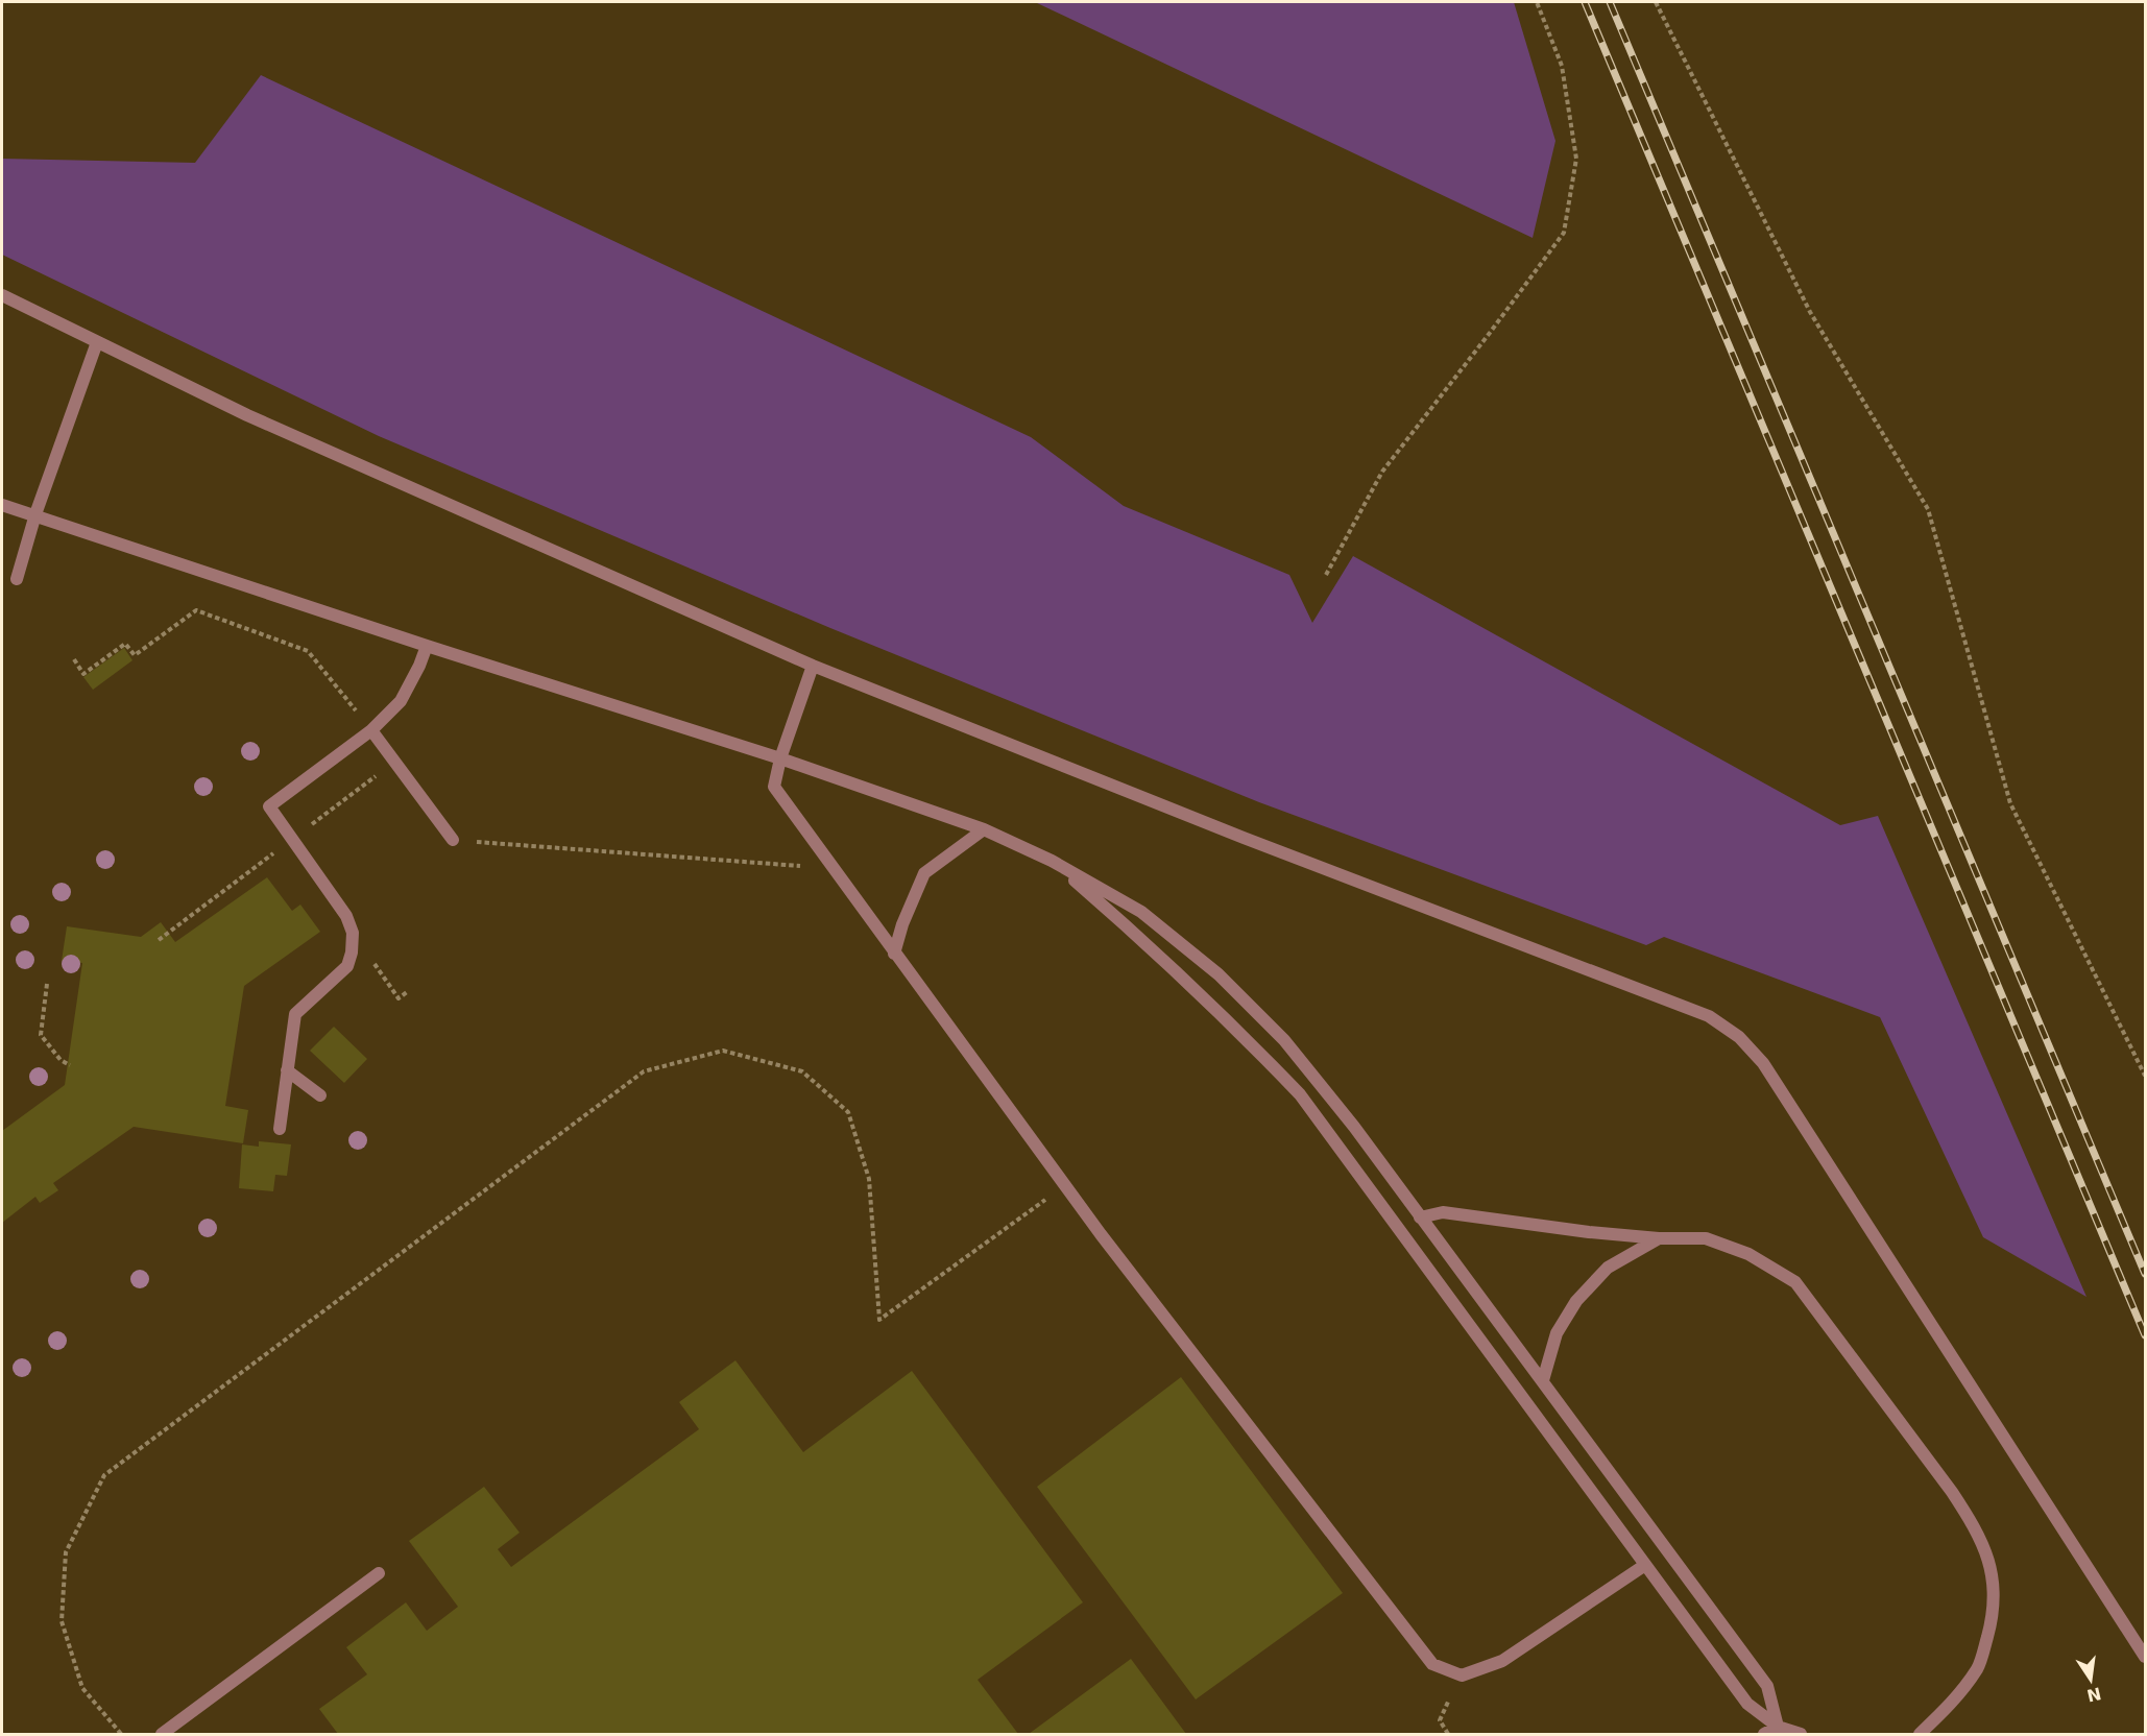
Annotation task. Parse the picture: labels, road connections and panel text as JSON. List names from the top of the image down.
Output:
{
  "north": "bottom"
}
